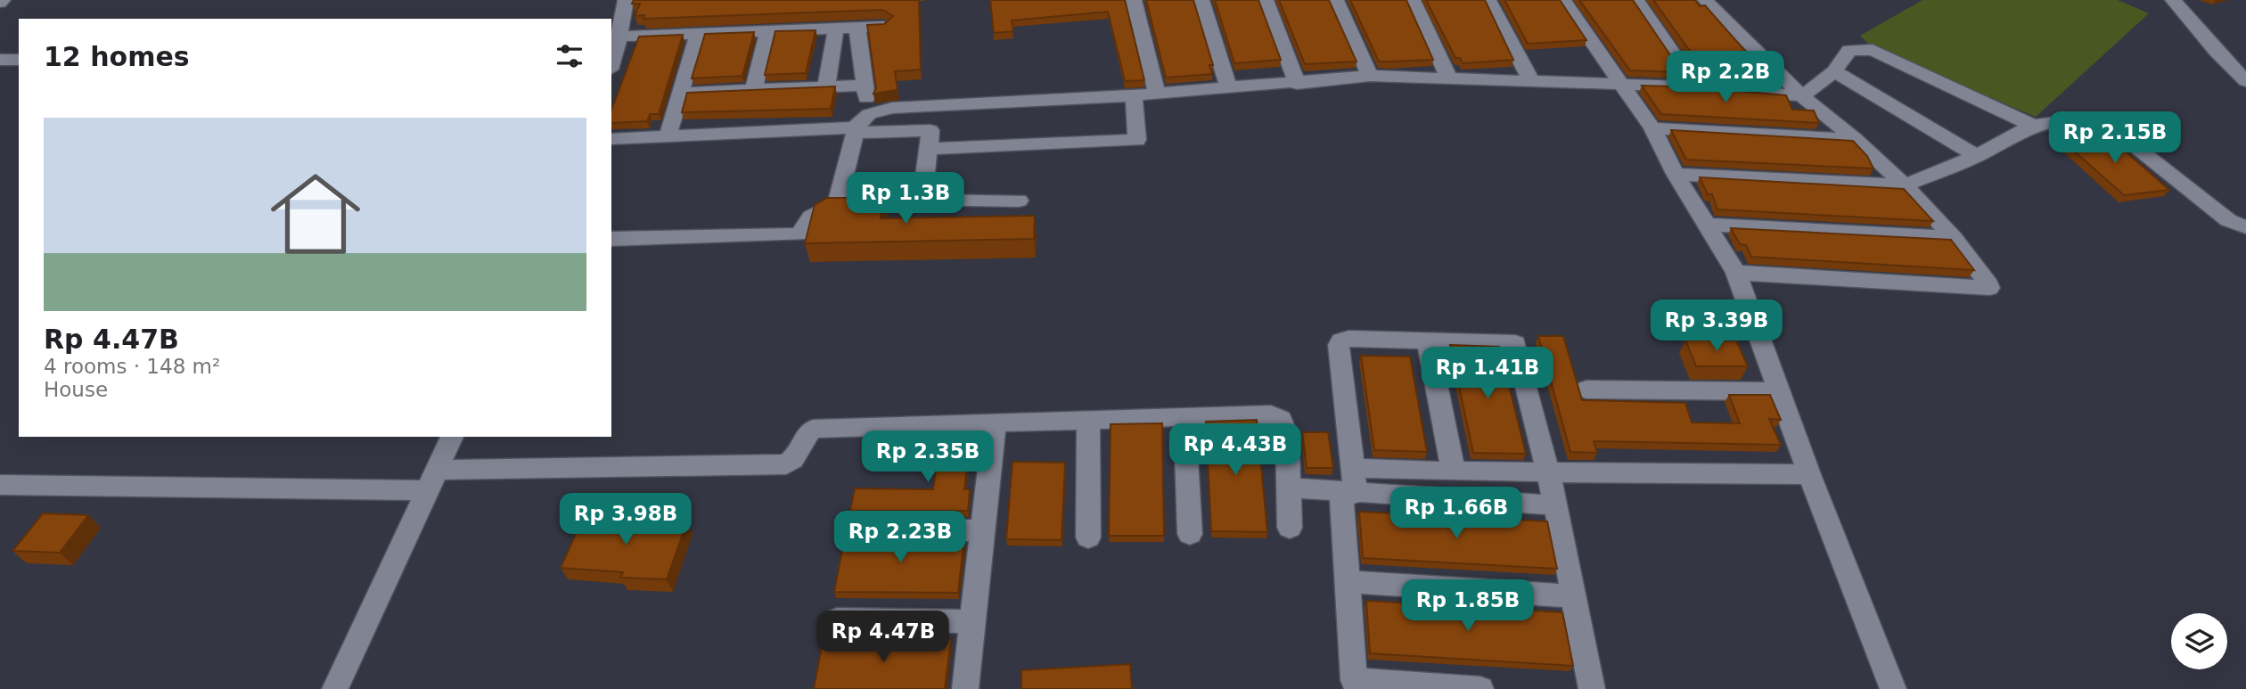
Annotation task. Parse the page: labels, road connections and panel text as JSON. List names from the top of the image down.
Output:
{
  "page": {
    "heading": "12 homes",
    "price": [
      "Rp 2.2B",
      "Rp 2.15B",
      "Rp 1.3B",
      "Rp 3.39B",
      "Rp 1.41B",
      "Rp 4.43B",
      "Rp 2.35B",
      "Rp 1.66B",
      "Rp 3.98B",
      "Rp 2.23B",
      "Rp 1.85B",
      "Rp 4.47B"
    ],
    "list": [
      {
        "name": "Rp 4.47B",
        "note": "4 rooms · 148 m² · House"
      }
    ]
  }
}
